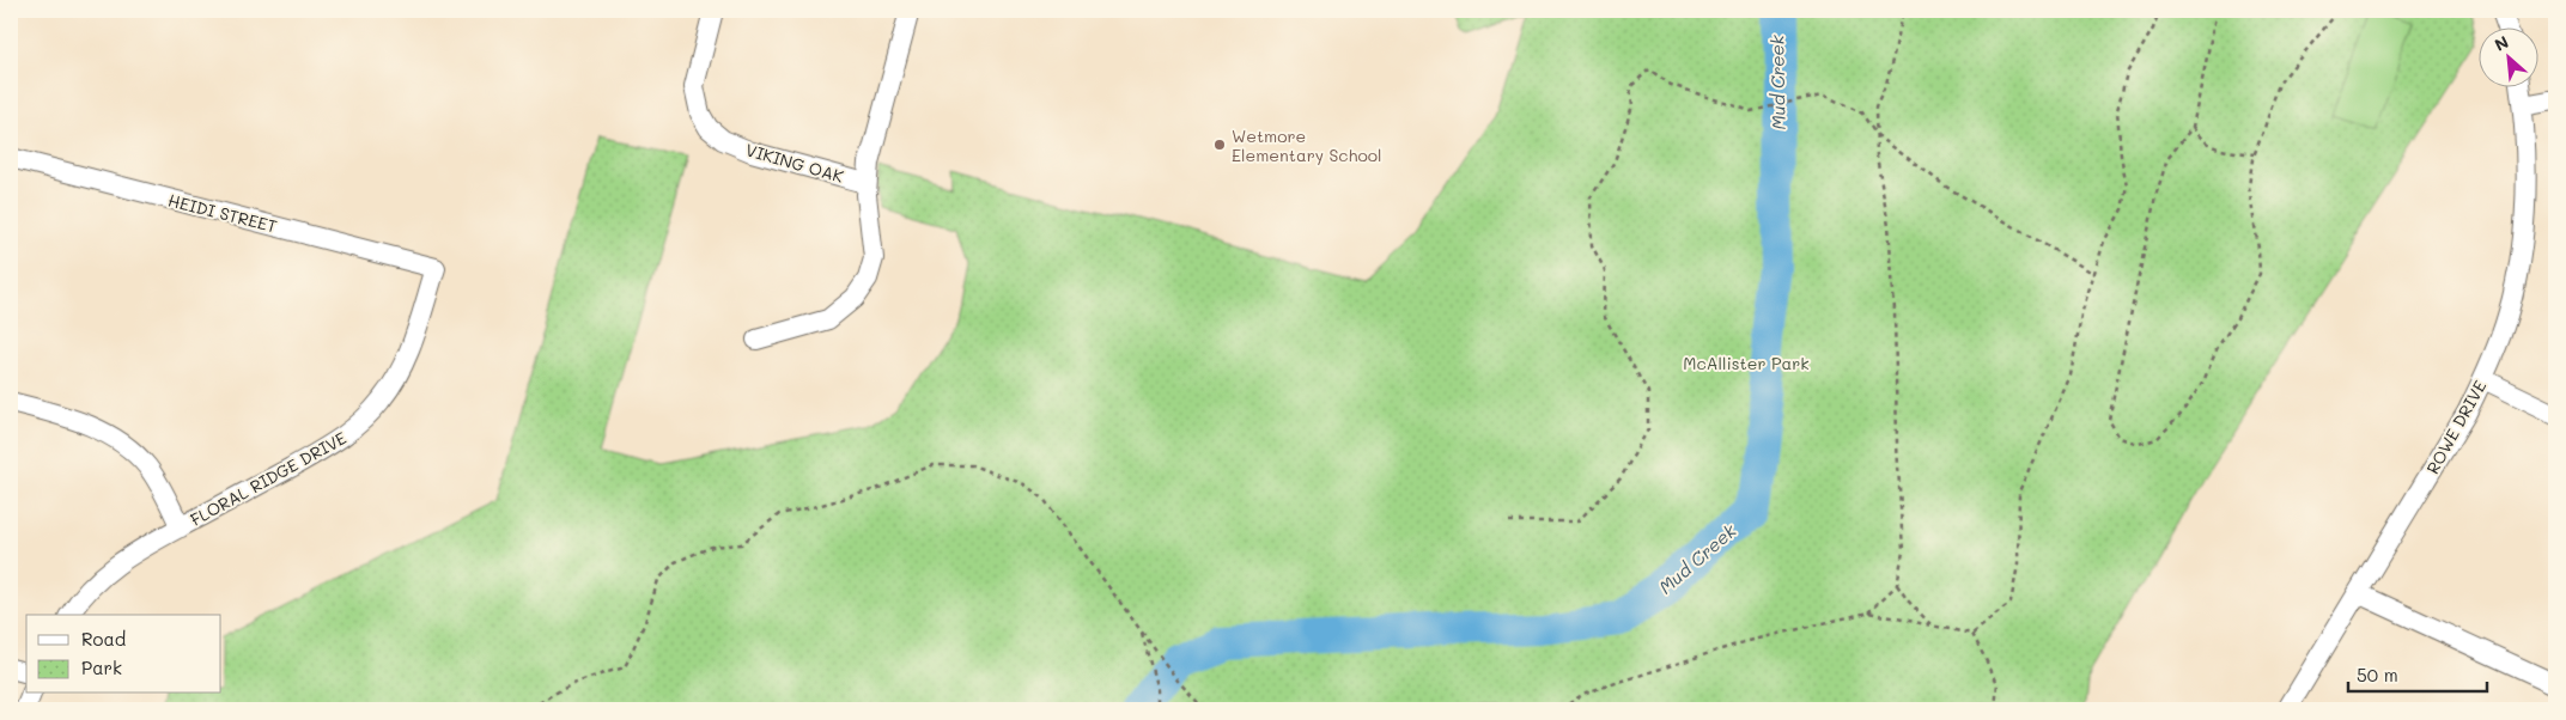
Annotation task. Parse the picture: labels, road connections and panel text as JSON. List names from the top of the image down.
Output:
{
  "streets": {
    "street": [
      "VIKING OAK",
      "HEIDI STREET",
      "ROWE DRIVE",
      "FLORAL RIDGE DRIVE"
    ]
  },
  "crossings": [
    ["HEIDI STREET", "FLORAL RIDGE DRIVE"]
  ],
  "water": ["Mud Creek"],
  "parks": ["McAllister Park"],
  "places": ["Wetmore Elementary School"],
  "legend": ["Road", "Park"],
  "scale_bar": "50 m",
  "north": "top left"
}
